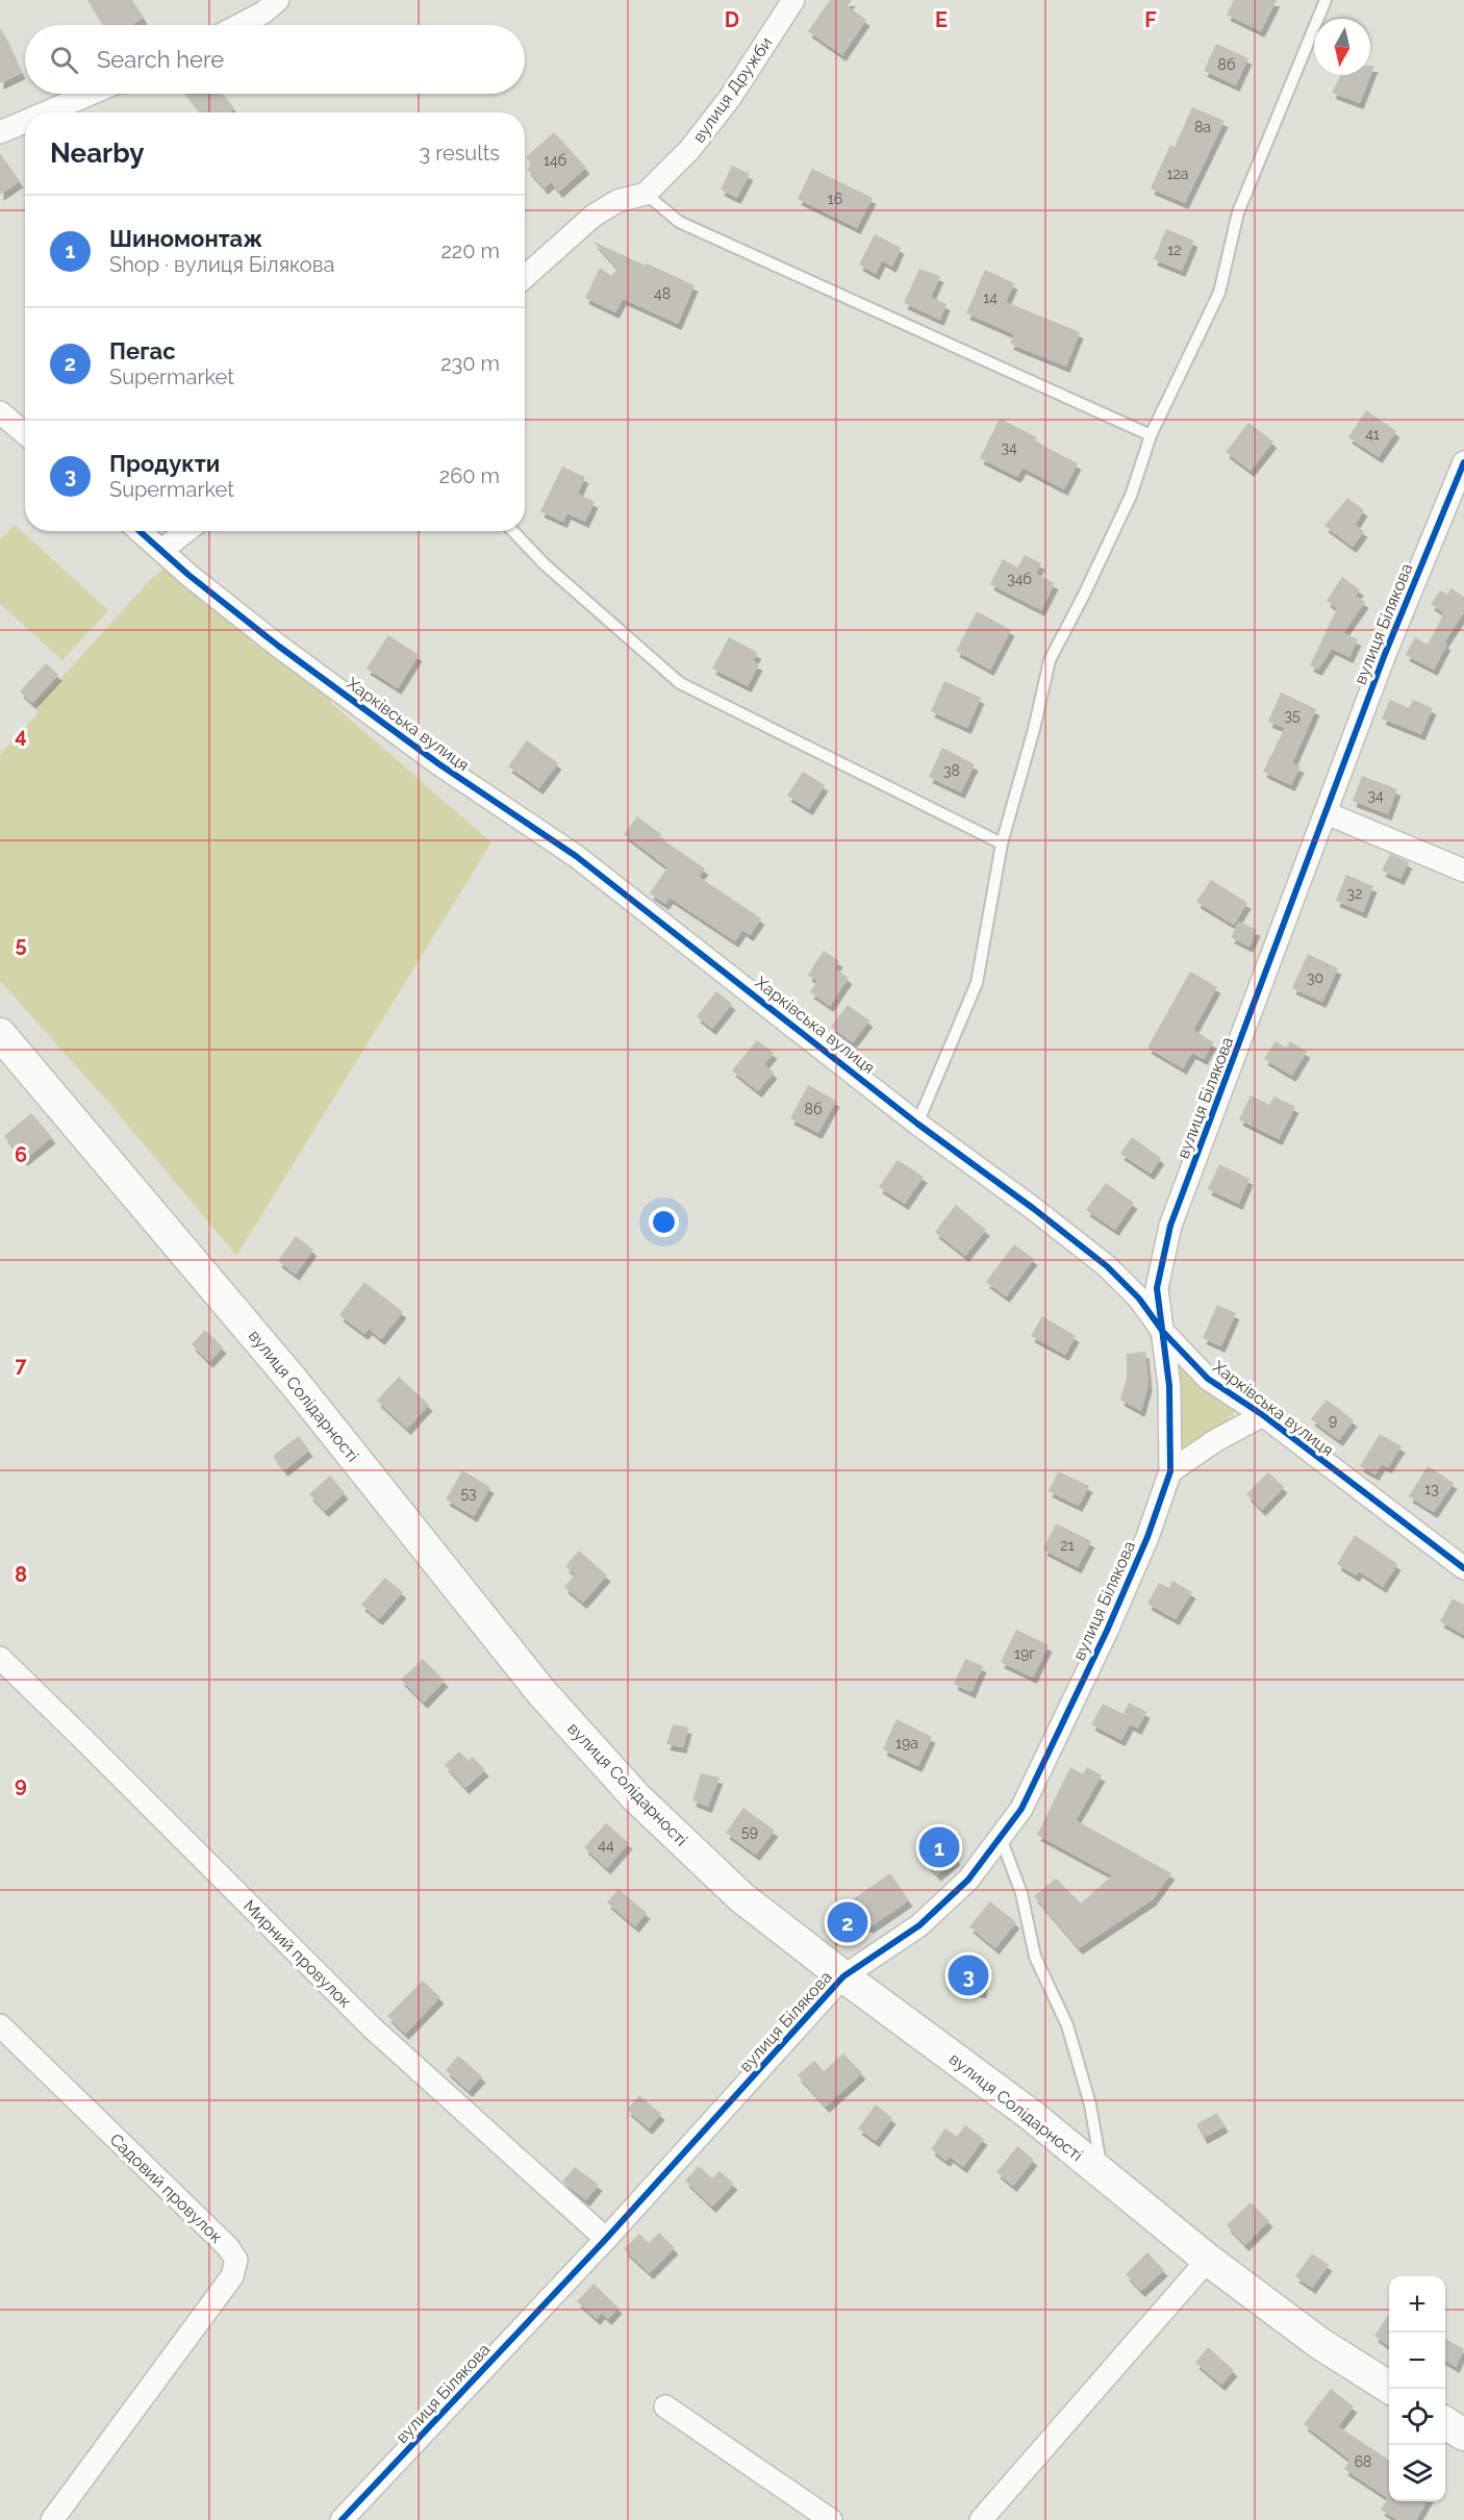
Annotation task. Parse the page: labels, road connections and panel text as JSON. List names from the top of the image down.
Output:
{
  "streets": {
    "main road": ["вулиця Солідарності"],
    "street": [
      "вулиця Дружби",
      "вулиця Білякова",
      "Харківська вулиця",
      "Мирний провулок",
      "Садовий провулок"
    ]
  },
  "crossings": [
    ["вулиця Білякова", "Харківська вулиця"],
    ["вулиця Білякова", "вулиця Солідарності"],
    ["вулиця Білякова", "Мирний провулок"]
  ],
  "house_numbers": [
    "8б",
    "8а",
    "14б",
    "12а",
    "16",
    "12",
    "48",
    "14",
    "41",
    "34",
    "34б",
    "35",
    "38",
    "34",
    "32",
    "30",
    "8б",
    "9",
    "13",
    "53",
    "21",
    "19г",
    "19а",
    "59",
    "44",
    "68"
  ],
  "north": "bottom",
  "page": {
    "search": "Search here",
    "heading": ["Nearby", "3 results"],
    "list": [
      {
        "mark": "1",
        "name": "Шиномонтаж",
        "note": "Shop · вулиця Білякова",
        "value": "220 m"
      },
      {
        "mark": "2",
        "name": "Пегас",
        "note": "Supermarket",
        "value": "230 m"
      },
      {
        "mark": "3",
        "name": "Продукти",
        "note": "Supermarket",
        "value": "260 m"
      }
    ],
    "pins": ["1", "2", "3"],
    "map_buttons": ["+", "−"]
  },
  "grid": {
    "columns": ["D", "E", "F"],
    "rows": [
      "4",
      "5",
      "6",
      "7",
      "8",
      "9"
    ]
  }
}
